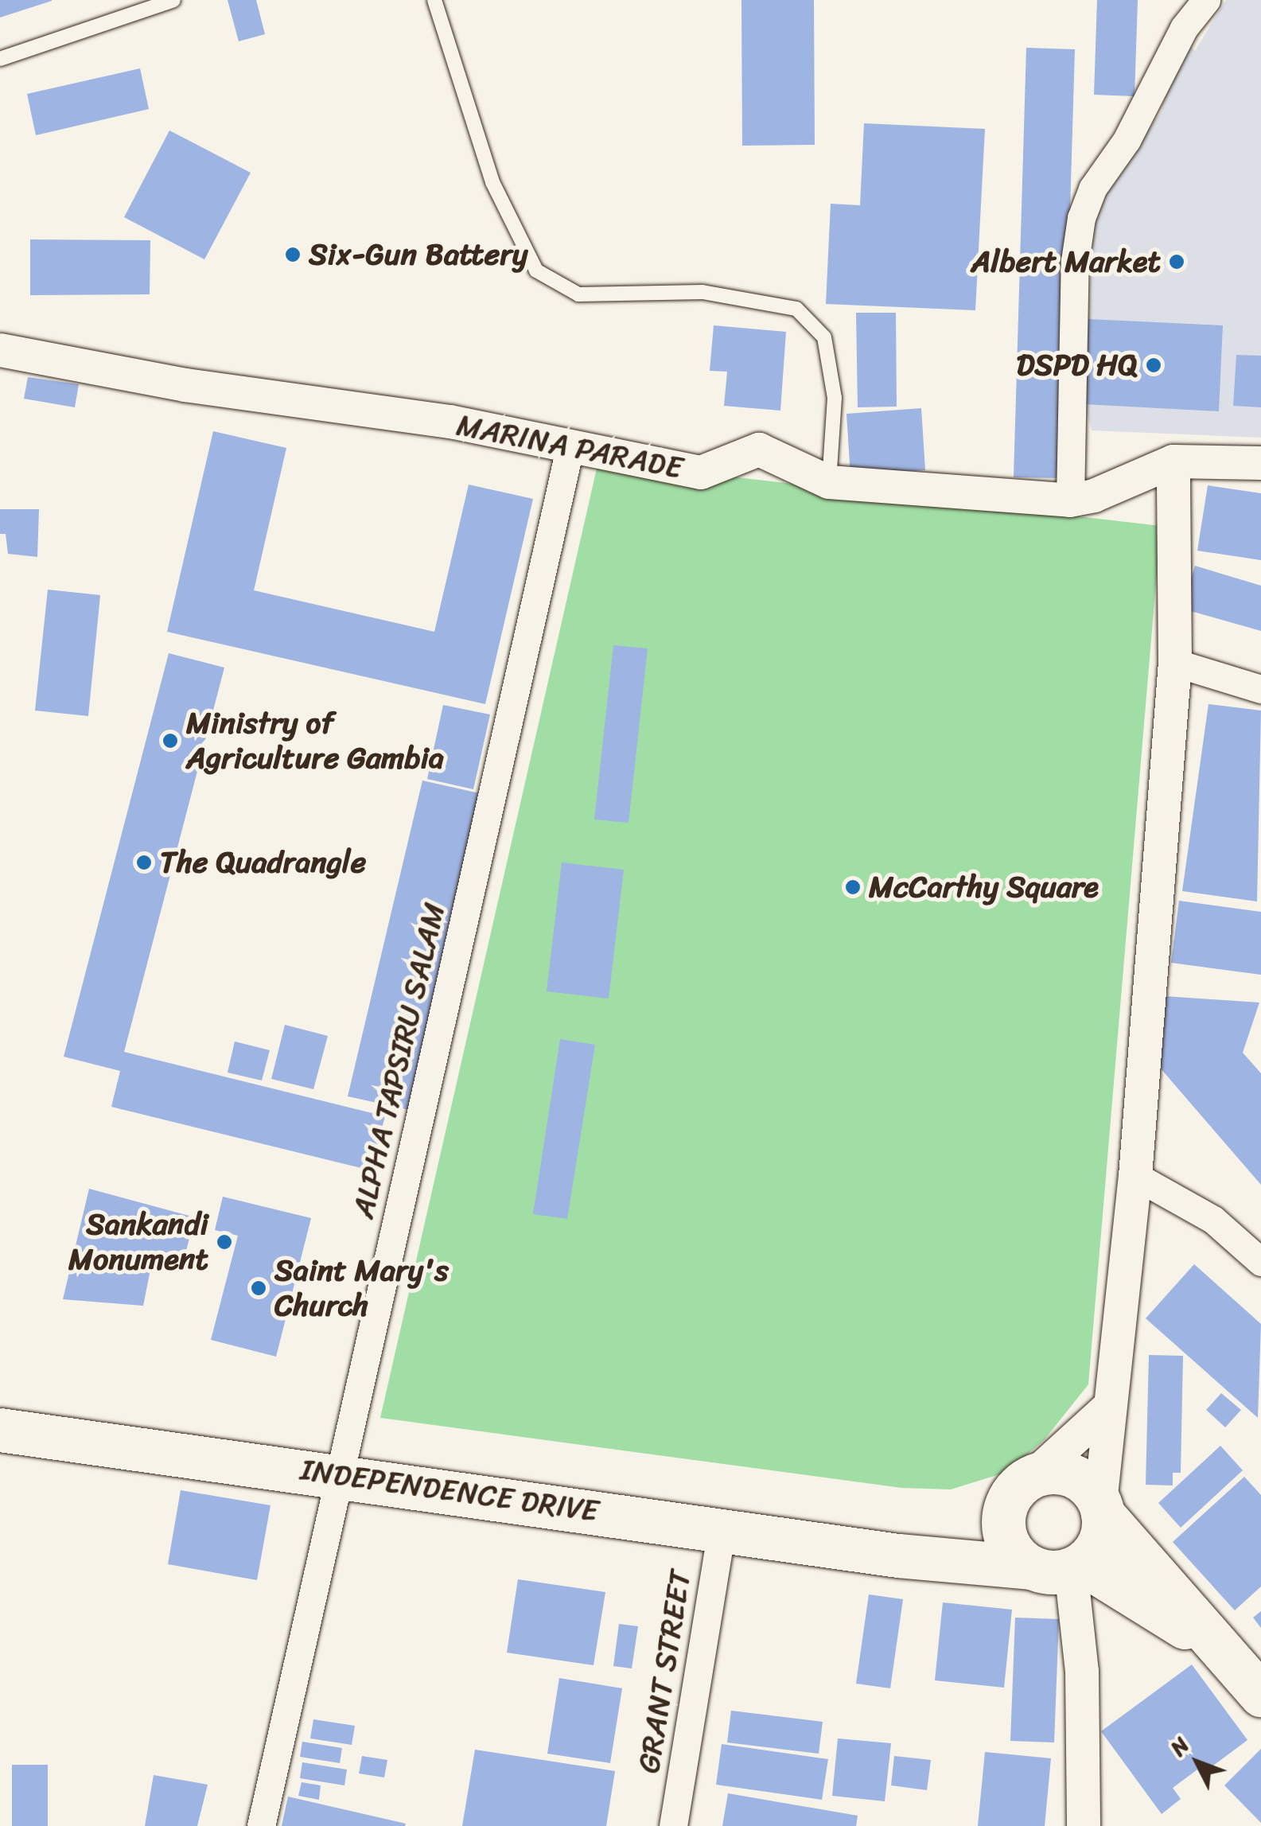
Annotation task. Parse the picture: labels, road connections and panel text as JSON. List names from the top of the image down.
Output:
{
  "streets": {
    "highway": ["INDEPENDENCE DRIVE"],
    "street": ["MARINA PARADE", "ALPHA TAPSIRU SALAM", "GRANT STREET"]
  },
  "crossings": [
    ["MARINA PARADE", "ALPHA TAPSIRU SALAM"],
    ["ALPHA TAPSIRU SALAM", "INDEPENDENCE DRIVE"],
    ["INDEPENDENCE DRIVE", "GRANT STREET"]
  ],
  "places": [
    "Six-Gun Battery",
    "Albert Market",
    "DSPD HQ",
    "Ministry of Agriculture Gambia",
    "The Quadrangle",
    "McCarthy Square",
    "Sankandi Monument",
    "Saint Mary's Church"
  ],
  "north": "top left"
}
